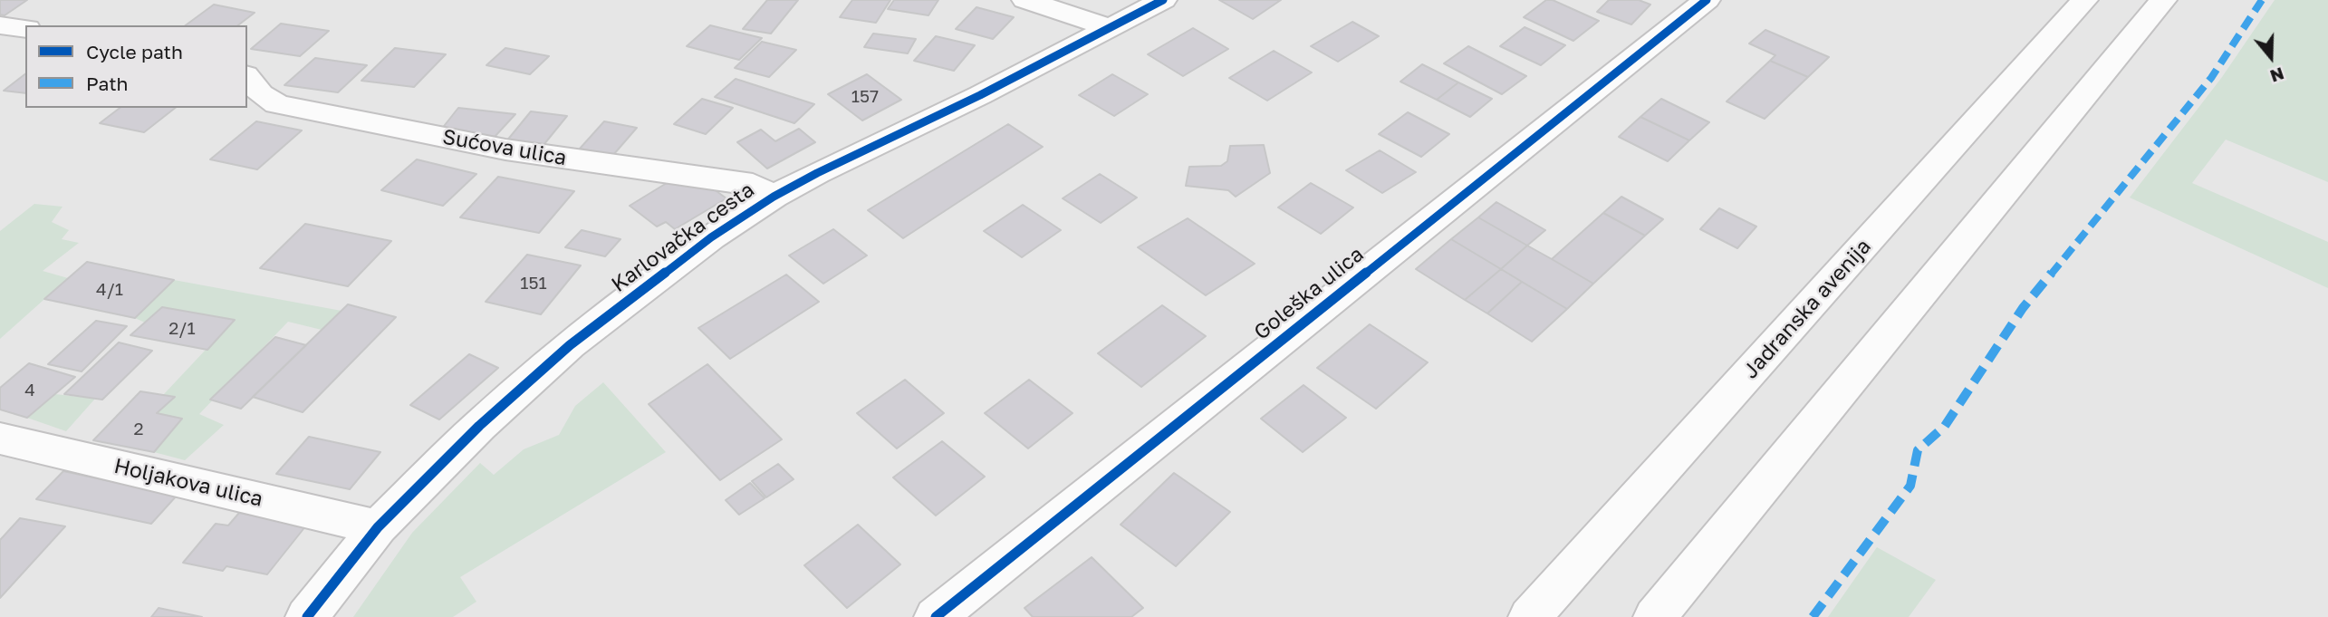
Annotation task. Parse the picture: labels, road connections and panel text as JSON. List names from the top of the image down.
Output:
{
  "streets": {
    "street": [
      "Sućova ulica",
      "Karlovačka cesta",
      "Goleška ulica",
      "Jadranska avenija",
      "Holjakova ulica"
    ]
  },
  "crossings": [
    ["Sućova ulica", "Karlovačka cesta"],
    ["Karlovačka cesta", "Holjakova ulica"]
  ],
  "house_numbers": [
    "157",
    "151",
    "4/1",
    "2/1",
    "4",
    "2"
  ],
  "legend": ["Cycle path", "Path"],
  "north": "bottom"
}
